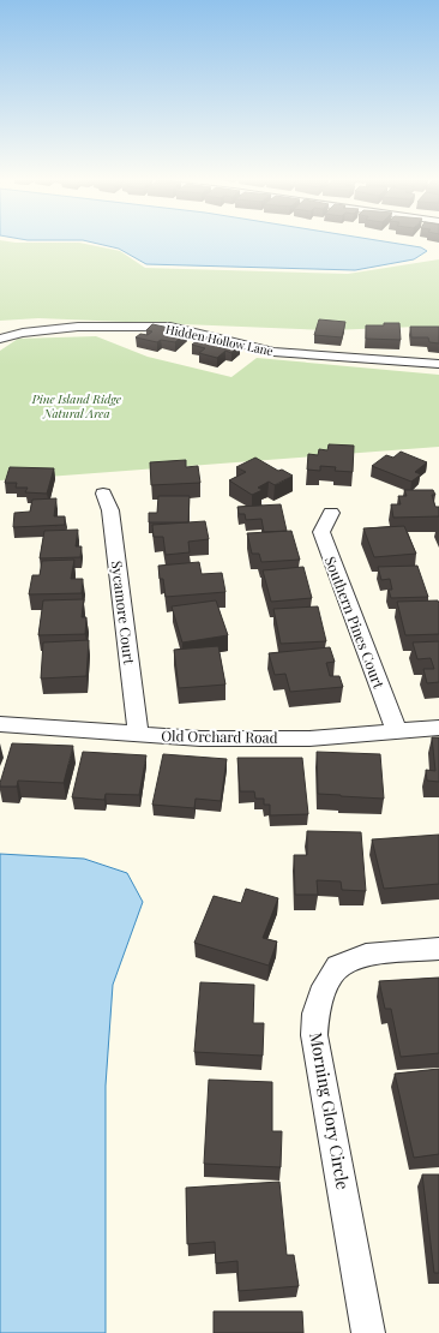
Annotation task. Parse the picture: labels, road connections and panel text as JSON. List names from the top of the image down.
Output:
{
  "streets": {
    "street": [
      "Hidden Hollow Lane",
      "Sycamore Court",
      "Southern Pines Court",
      "Old Orchard Road",
      "Morning Glory Circle"
    ]
  },
  "crossings": [
    ["Sycamore Court", "Old Orchard Road"],
    ["Southern Pines Court", "Old Orchard Road"]
  ],
  "parks": ["Pine Island Ridge Natural Area"]
}
